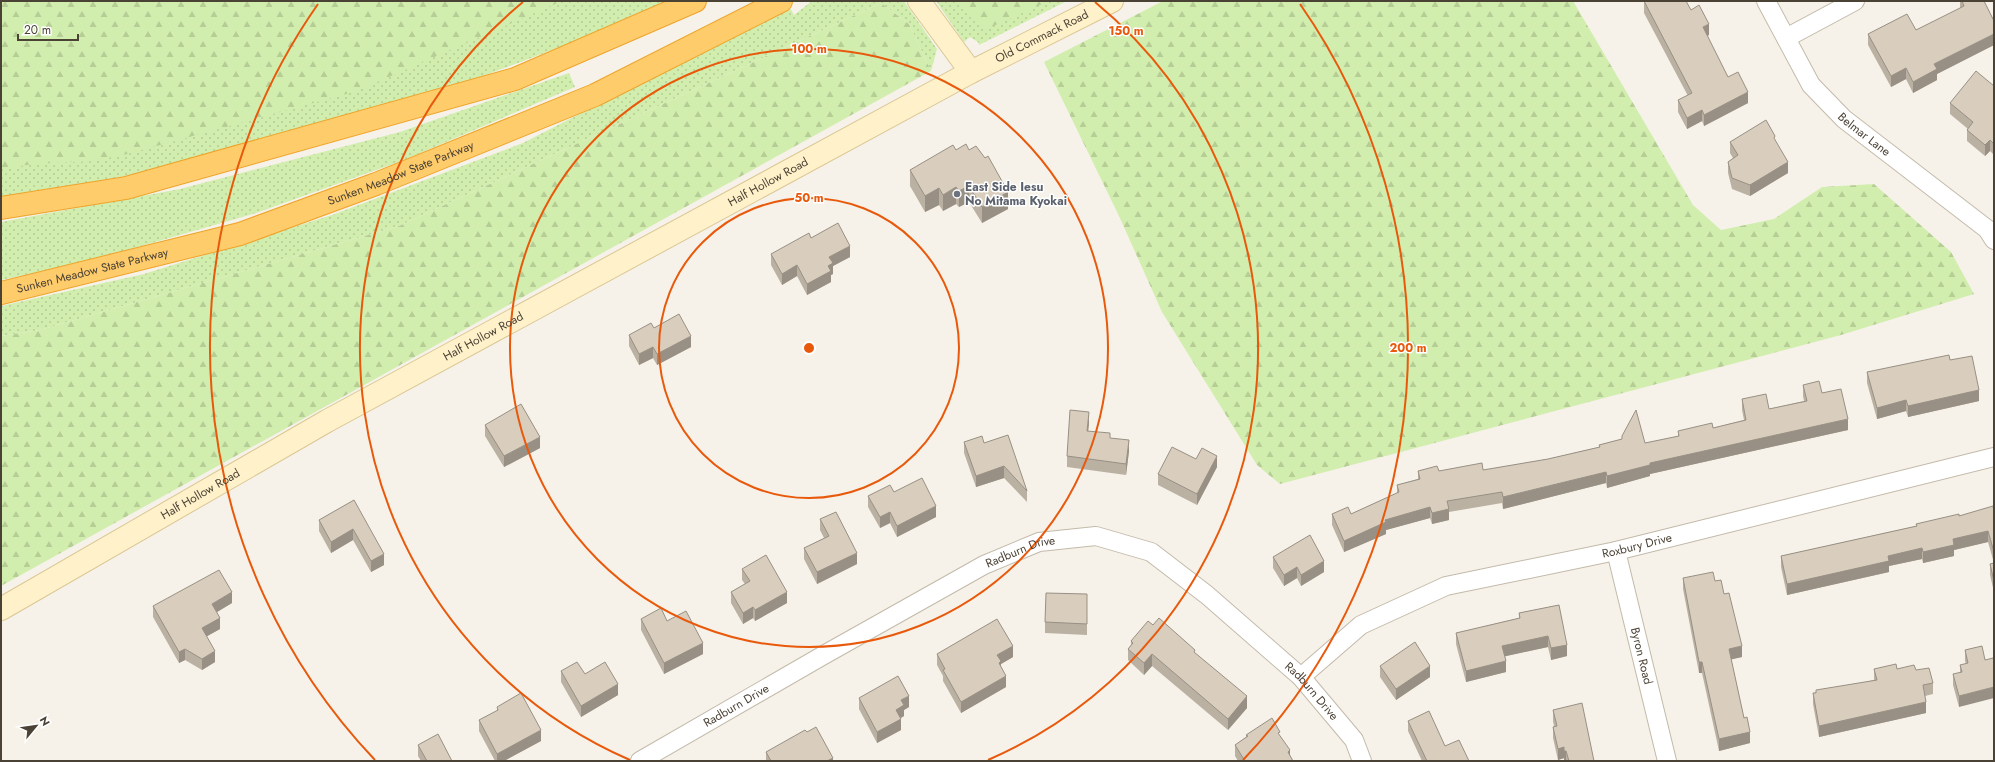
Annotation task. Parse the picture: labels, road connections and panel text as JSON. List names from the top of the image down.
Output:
{
  "streets": {
    "highway": ["Sunken Meadow State Parkway"],
    "street": [
      "Old Commack Road",
      "Belmar Lane",
      "Half Hollow Road",
      "Roxbury Drive",
      "Radburn Drive",
      "Byron Road"
    ]
  },
  "crossings": [
    ["Old Commack Road", "Half Hollow Road"],
    ["Roxbury Drive", "Radburn Drive"],
    ["Roxbury Drive", "Byron Road"]
  ],
  "places": ["East Side Iesu No Mitama Kyokai"],
  "scale_bar": "20 m",
  "north": "top right",
  "rings": [
    "150 m",
    "100 m",
    "50 m",
    "200 m"
  ]
}
